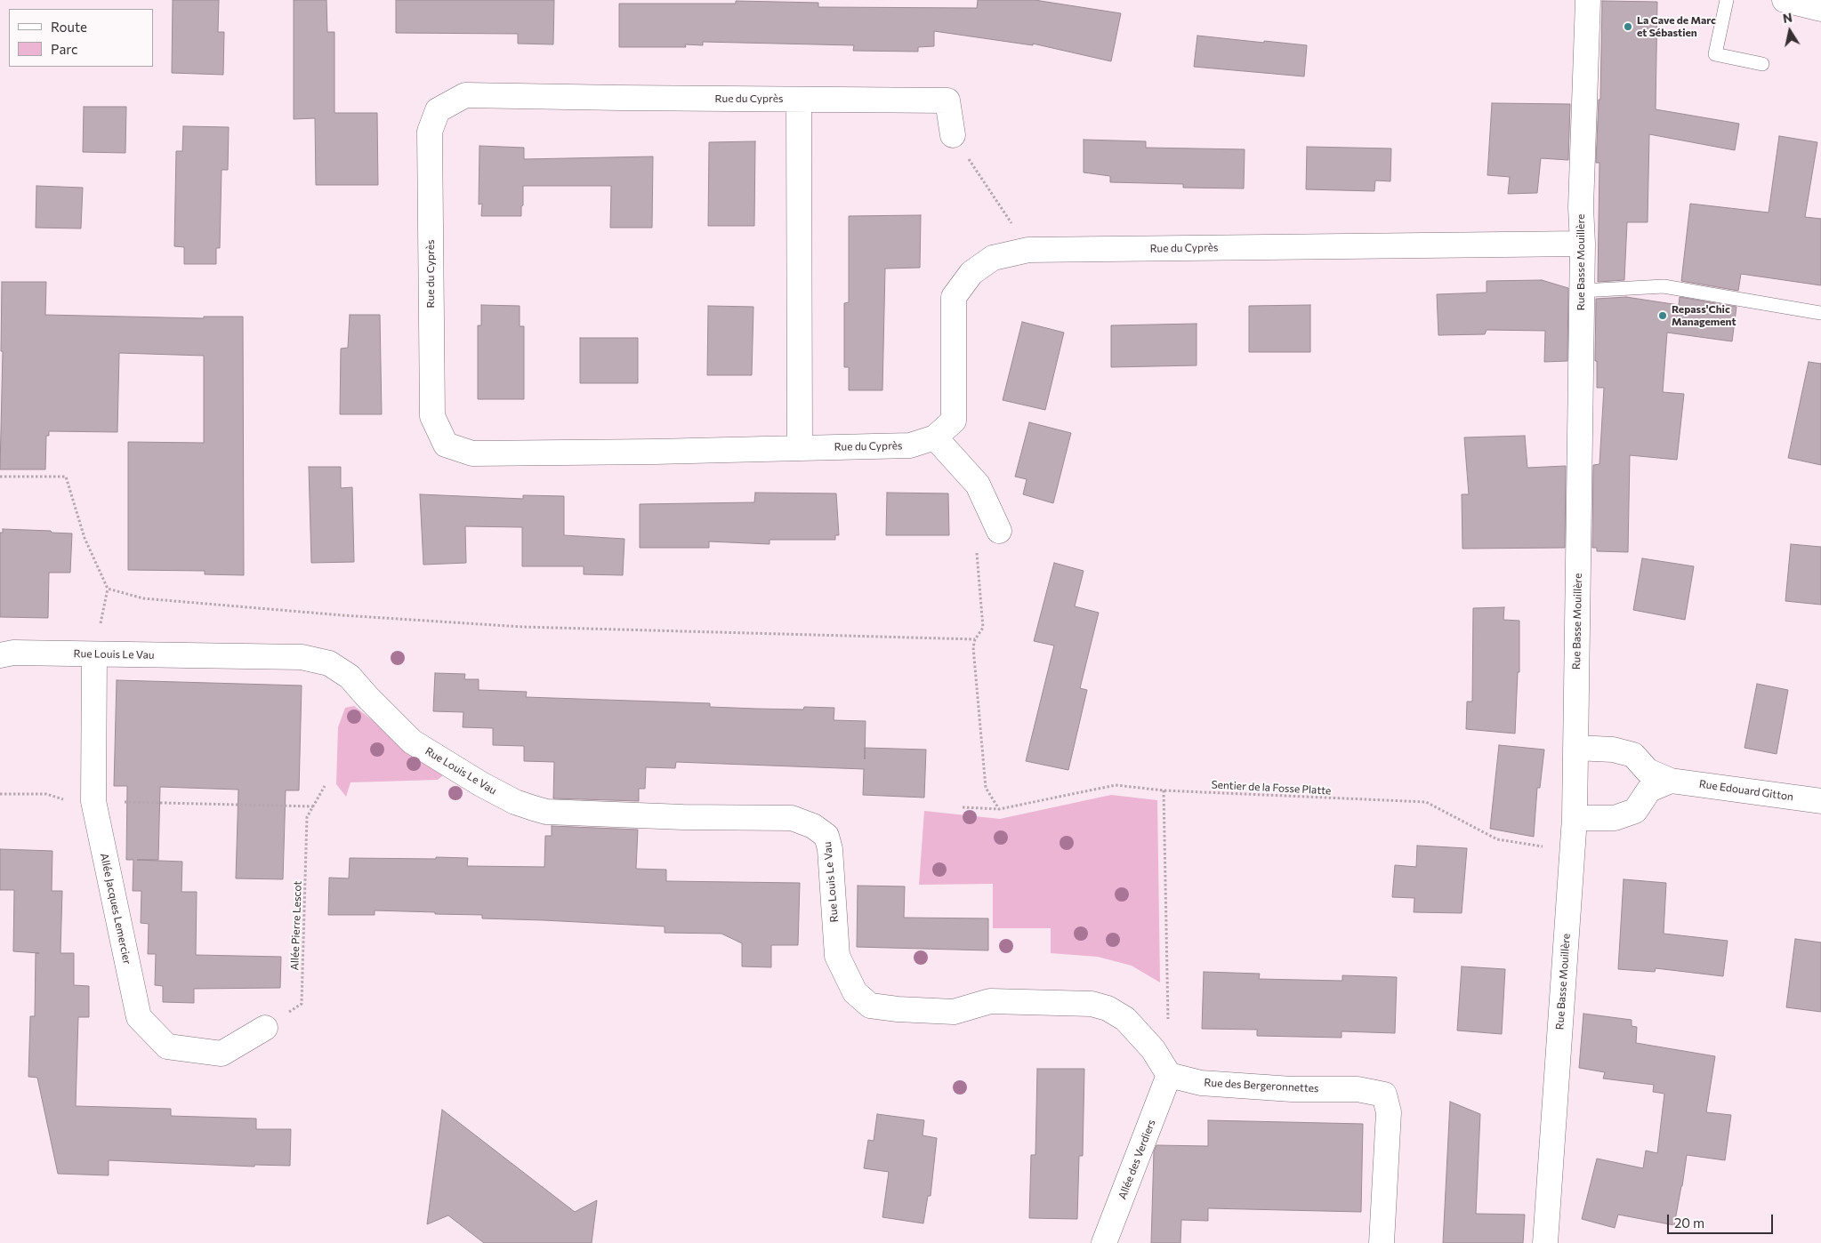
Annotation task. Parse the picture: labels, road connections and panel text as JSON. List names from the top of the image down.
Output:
{
  "streets": {
    "street": [
      "Rue du Cyprès",
      "Rue Basse Mouillère",
      "Rue Louis Le Vau",
      "Rue Edouard Gitton",
      "Allée Jacques Lemercier",
      "Rue des Bergeronnettes",
      "Allée des Verdiers"
    ],
    "path": ["Sentier de la Fosse Platte", "Allée Pierre Lescot"]
  },
  "crossings": [
    ["Rue du Cyprès", "Rue Basse Mouillère"],
    ["Rue Basse Mouillère", "Sentier de la Fosse Platte"],
    ["Rue Basse Mouillère", "Rue Edouard Gitton"],
    ["Rue Louis Le Vau", "Allée Jacques Lemercier"],
    ["Rue Louis Le Vau", "Rue des Bergeronnettes"],
    ["Rue Louis Le Vau", "Allée des Verdiers"],
    ["Allée Jacques Lemercier", "Allée Pierre Lescot"],
    ["Rue des Bergeronnettes", "Allée des Verdiers"]
  ],
  "places": ["La Cave de Marc et Sébastien", "Repass'Chic Management"],
  "legend": ["Route", "Parc"],
  "scale_bar": "20 m",
  "north": "top"
}
